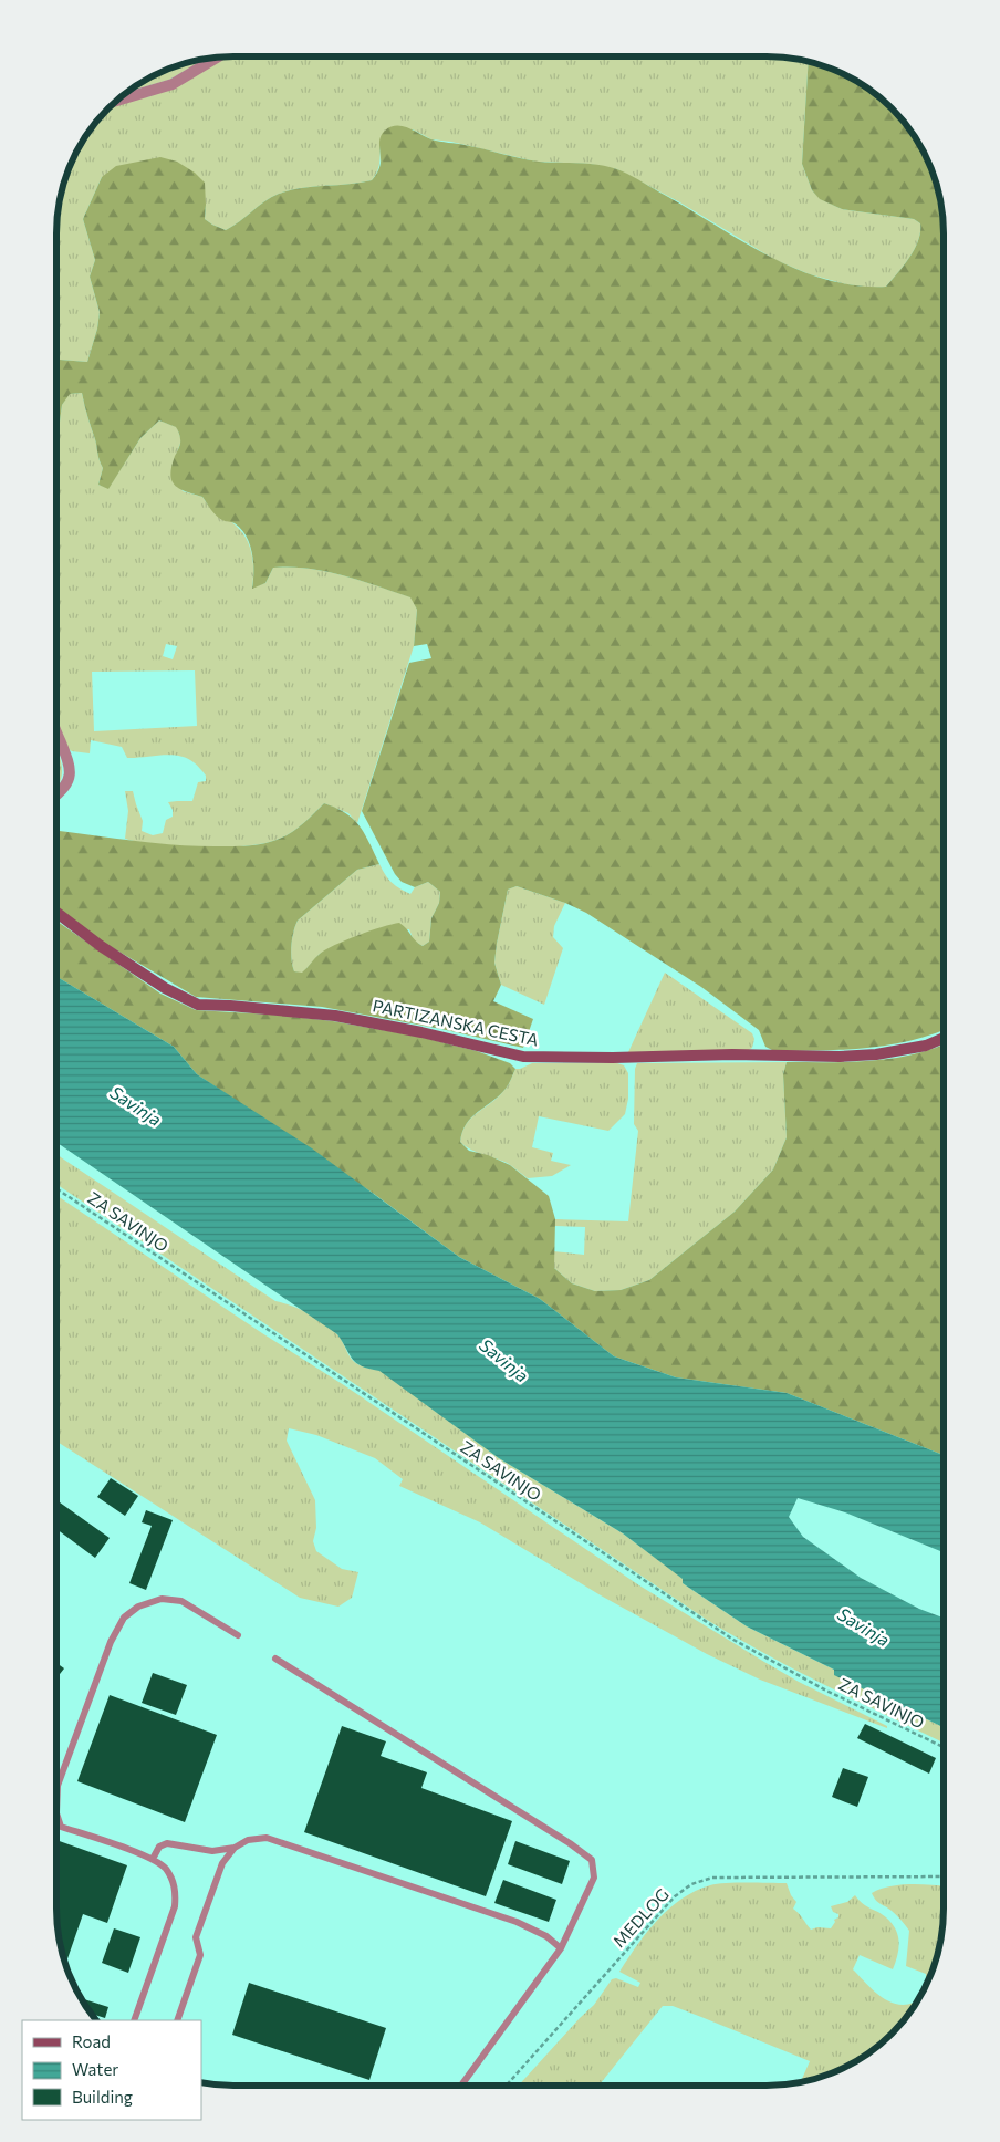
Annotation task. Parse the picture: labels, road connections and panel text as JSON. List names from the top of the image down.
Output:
{
  "streets": {
    "street": ["PARTIZANSKA CESTA"],
    "path": ["ZA SAVINJO", "MEDLOG"]
  },
  "water": ["Savinja"],
  "legend": ["Road", "Water", "Building"]
}
